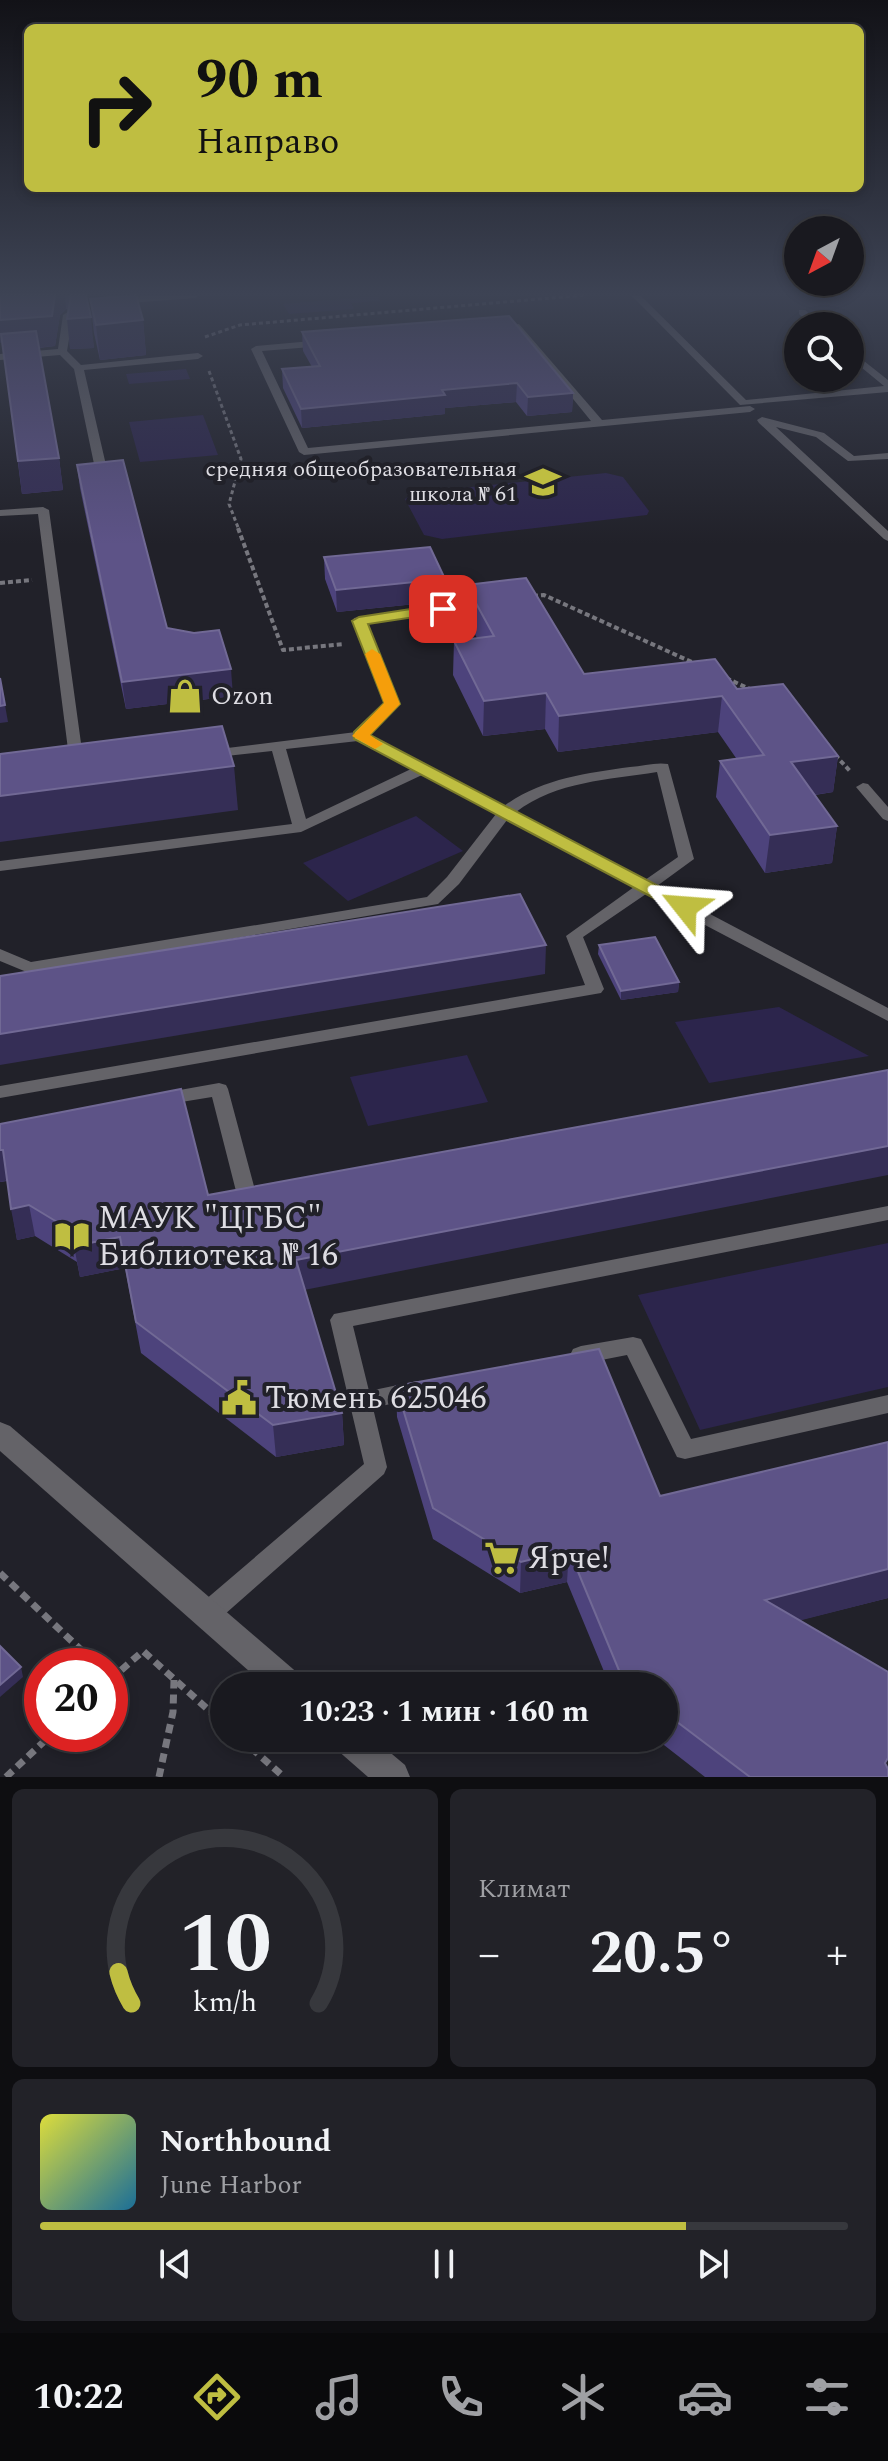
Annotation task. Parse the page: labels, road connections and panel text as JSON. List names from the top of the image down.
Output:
{
  "places": {
    "school or university": ["средняя общеобразовательная школа № 61"],
    "shop": ["Ozon"],
    "library": ["МАУК \"ЦГБС\" Библиотека № 16"],
    "public building": ["Тюмень 625046"],
    "supermarket": ["Ярче!"]
  },
  "north": "bottom left",
  "page": {
    "turn": ["90 m", "Направо"],
    "limit": "20",
    "trip": "10:23 · 1 мин · 160 m",
    "tile": "Климат",
    "heat": ["−", "20.5°", "+"],
    "song": ["Northbound", "June Harbor"],
    "tabs": "10:22",
    "gauge": ["10", "km/h"]
  }
}
